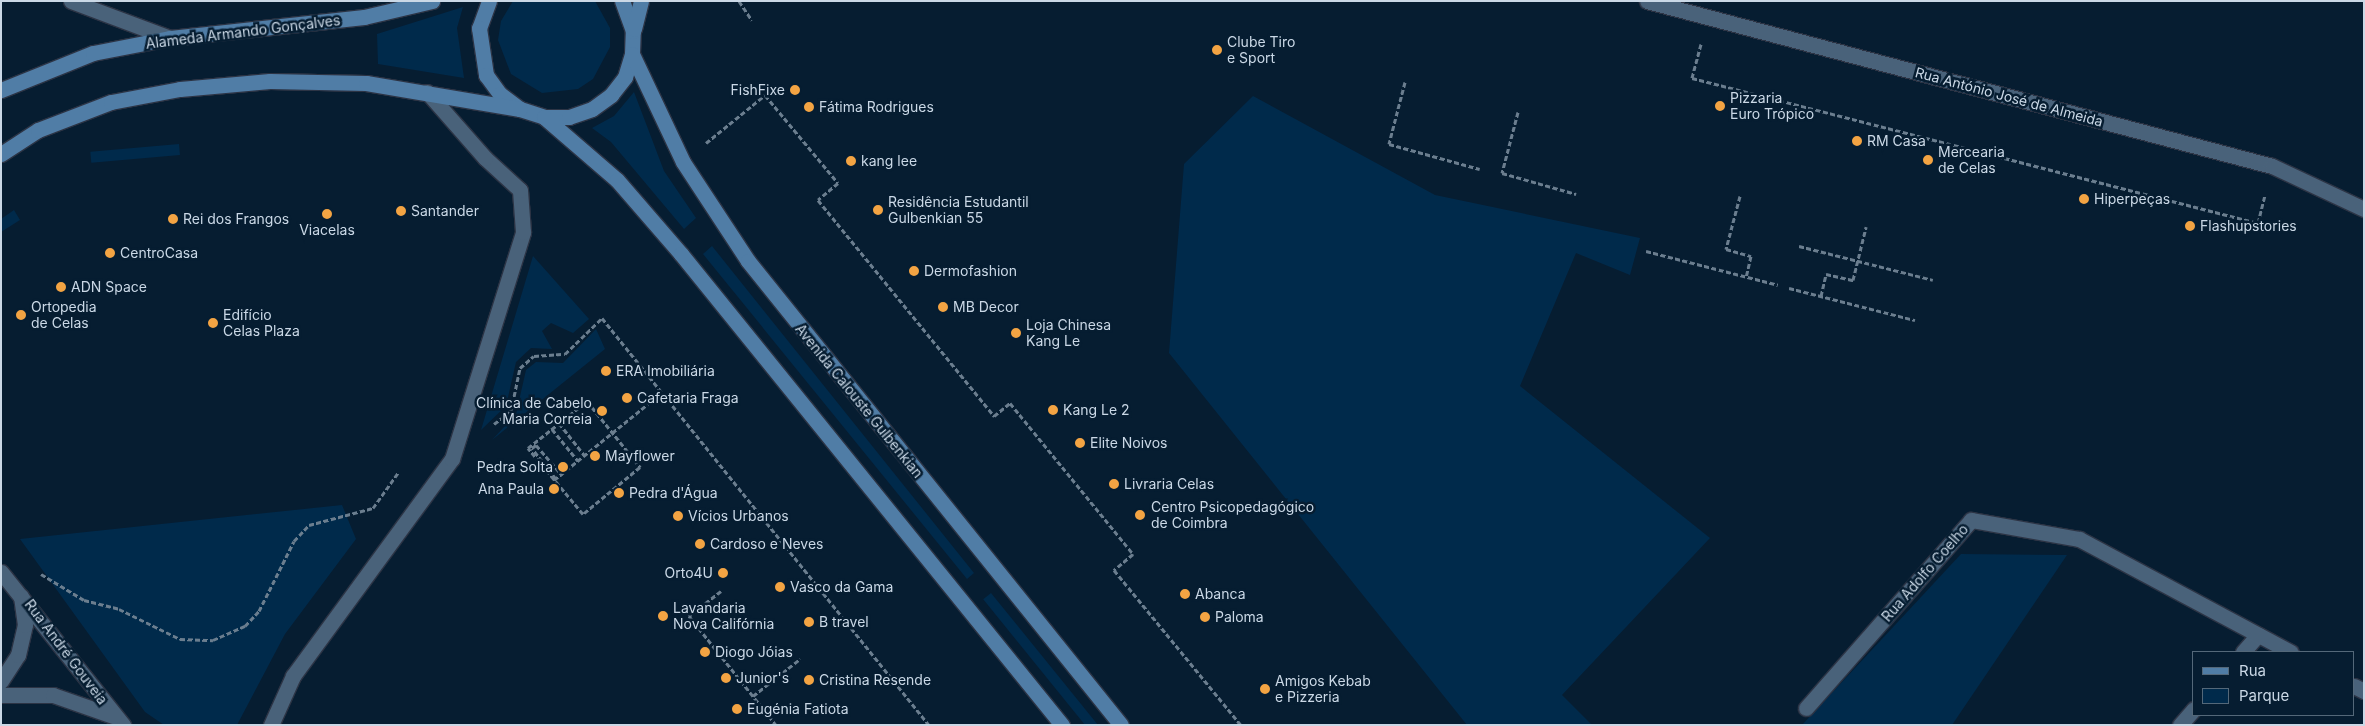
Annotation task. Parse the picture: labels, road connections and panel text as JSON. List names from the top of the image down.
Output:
{
  "streets": {
    "main road": ["Alameda Armando Gonçalves", "Avenida Calouste Gulbenkian"],
    "street": ["Rua António José de Almeida", "Rua Adolfo Coelho", "Rua André Gouveia"]
  },
  "places": [
    "Clube Tiro e Sport",
    "FishFixe",
    "Pizzaria Euro Trópico",
    "Fátima Rodrigues",
    "RM Casa",
    "Mercearia de Celas",
    "kang lee",
    "Hiperpeças",
    "Residência Estudantil Gulbenkian 55",
    "Santander",
    "Viacelas",
    "Rei dos Frangos",
    "Flashupstories",
    "CentroCasa",
    "Dermofashion",
    "ADN Space",
    "MB Decor",
    "Ortopedia de Celas",
    "Edifício Celas Plaza",
    "Loja Chinesa Kang Le",
    "ERA Imobiliária",
    "Cafetaria Fraga",
    "Kang Le 2",
    "Clínica de Cabelo Maria Correia",
    "Elite Noivos",
    "Mayflower",
    "Pedra Solta",
    "Livraria Celas",
    "Ana Paula",
    "Pedra d'Água",
    "Centro Psicopedagógico de Coimbra",
    "Vícios Urbanos",
    "Cardoso e Neves",
    "Orto4U",
    "Vasco da Gama",
    "Abanca",
    "Lavandaria Nova Califórnia",
    "Paloma",
    "B travel",
    "Diogo Jóias",
    "Junior's",
    "Cristina Resende",
    "Amigos Kebab e Pizzeria",
    "Eugénia Fatiota"
  ],
  "legend": ["Rua", "Parque"]
}
